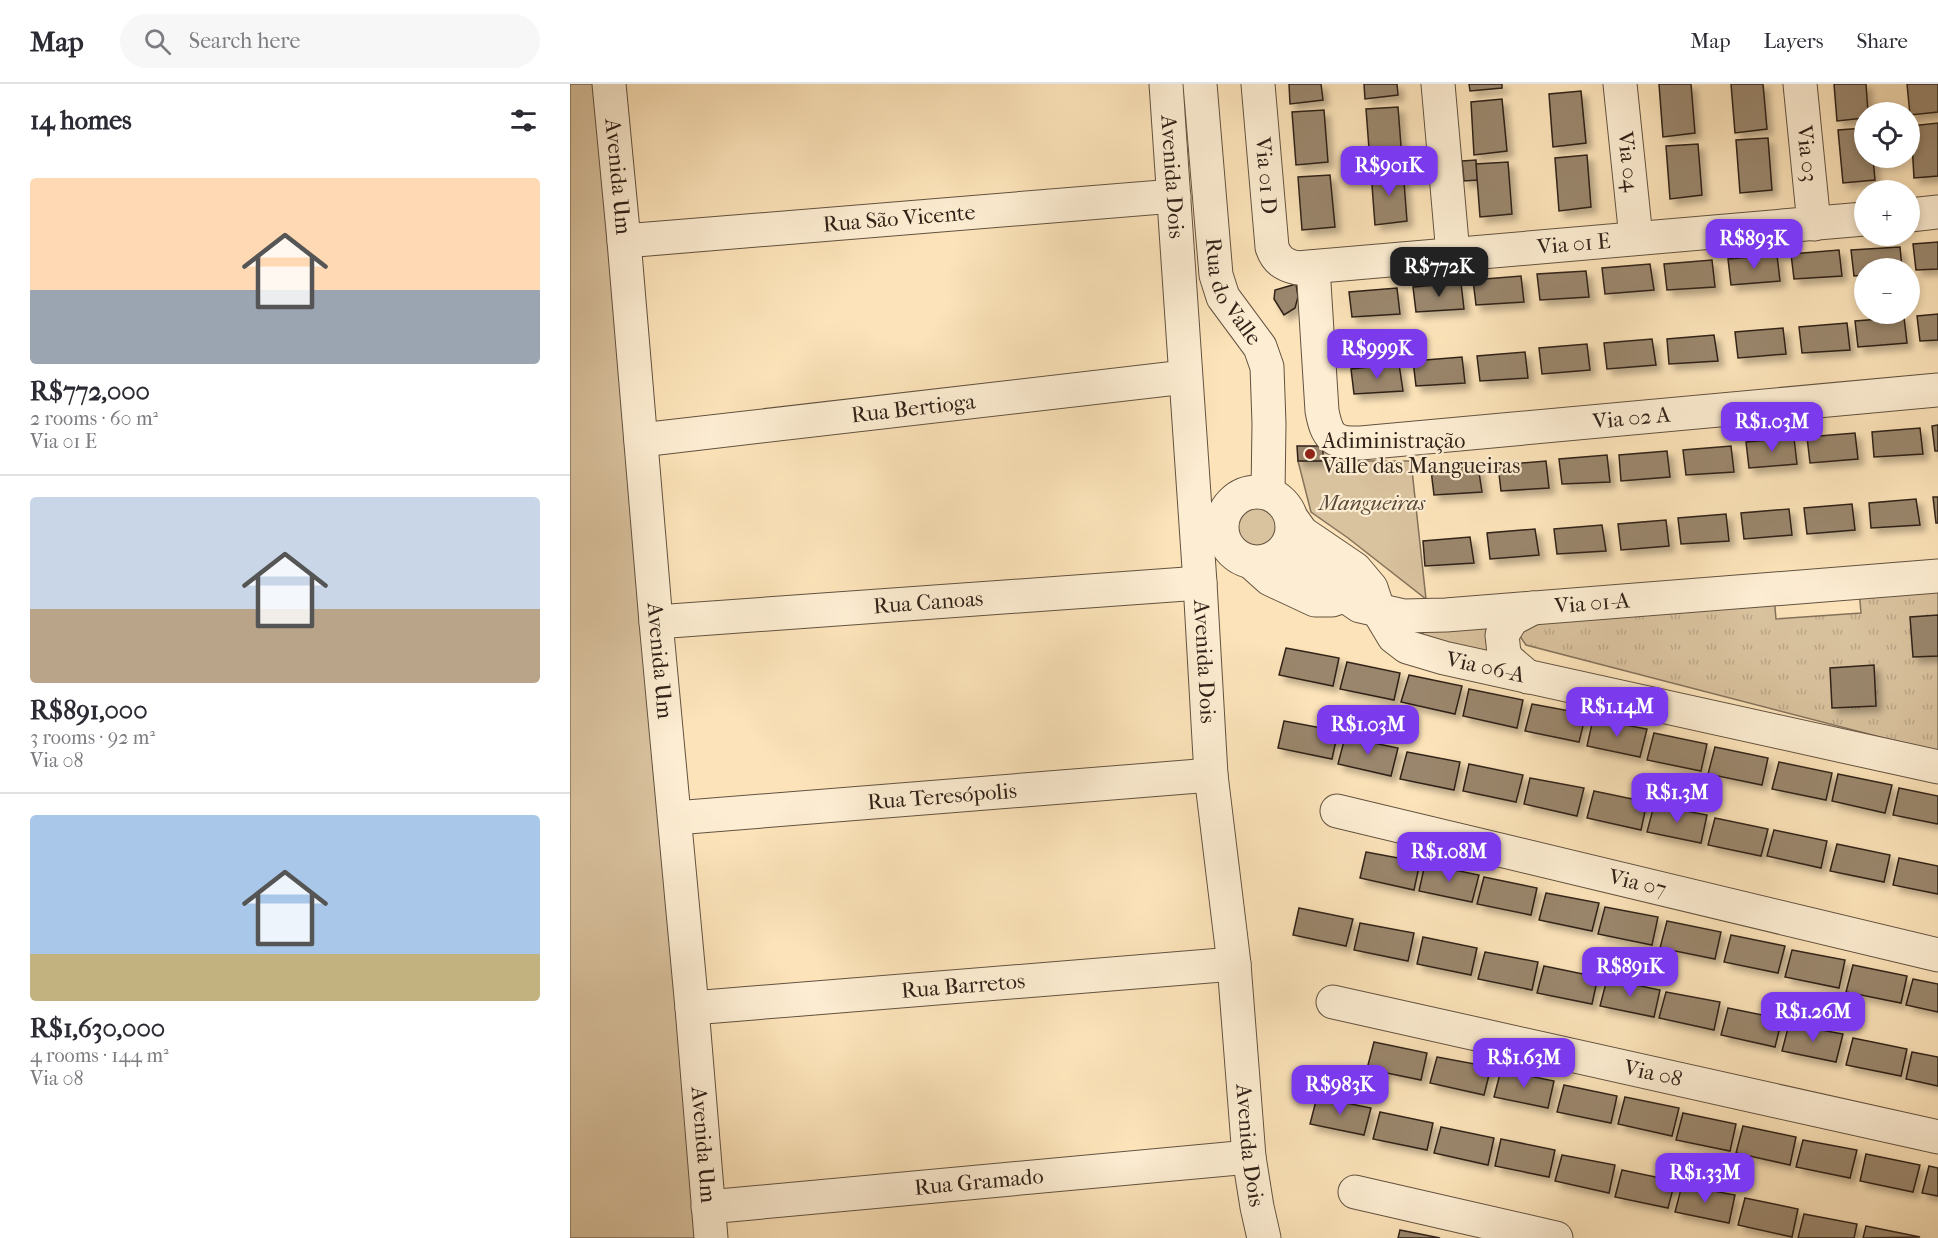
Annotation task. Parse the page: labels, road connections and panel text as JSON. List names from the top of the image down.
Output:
{
  "streets": {
    "street": [
      "Via 03",
      "Via 04",
      "Via 01 D",
      "Avenida Um",
      "Avenida Dois",
      "Rua São Vicente",
      "Via 01 E",
      "Rua do Valle",
      "Rua Bertioga",
      "Via 02 A",
      "Rua Canoas",
      "Via 01-A",
      "Via 06-A",
      "Rua Teresópolis",
      "Via 07",
      "Rua Barretos",
      "Via 08",
      "Rua Gramado"
    ]
  },
  "crossings": [
    ["Via 03", "Via 01 E"],
    ["Via 04", "Via 01 E"],
    ["Via 01 D", "Via 01 E"],
    ["Via 01 D", "Via 02 A"],
    ["Avenida Um", "Rua São Vicente"],
    ["Avenida Um", "Rua Bertioga"],
    ["Avenida Um", "Rua Canoas"],
    ["Avenida Um", "Rua Teresópolis"],
    ["Avenida Um", "Rua Barretos"],
    ["Avenida Um", "Rua Gramado"],
    ["Avenida Dois", "Rua São Vicente"],
    ["Avenida Dois", "Rua Bertioga"],
    ["Avenida Dois", "Rua Canoas"],
    ["Avenida Dois", "Rua Teresópolis"],
    ["Avenida Dois", "Rua Barretos"],
    ["Avenida Dois", "Rua Gramado"],
    ["Via 01-A", "Via 06-A"]
  ],
  "parks": ["Mangueiras"],
  "places": ["Adiministração Valle das Mangueiras"],
  "page": {
    "header": "Map",
    "search": "Search here",
    "nav": ["Map", "Layers", "Share"],
    "heading": "14 homes",
    "map_buttons": ["+", "−"],
    "price": [
      "R$901K",
      "R$893K",
      "R$772K",
      "R$999K",
      "R$1.03M",
      "R$1.14M",
      "R$1.03M",
      "R$1.3M",
      "R$1.08M",
      "R$891K",
      "R$1.26M",
      "R$1.63M",
      "R$983K",
      "R$1.33M"
    ],
    "list": [
      {
        "name": "R$772,000",
        "note": "2 rooms · 60 m² · Via 01 E"
      },
      {
        "name": "R$891,000",
        "note": "3 rooms · 92 m² · Via 08"
      },
      {
        "name": "R$1,630,000",
        "note": "4 rooms · 144 m² · Via 08"
      }
    ]
  }
}
